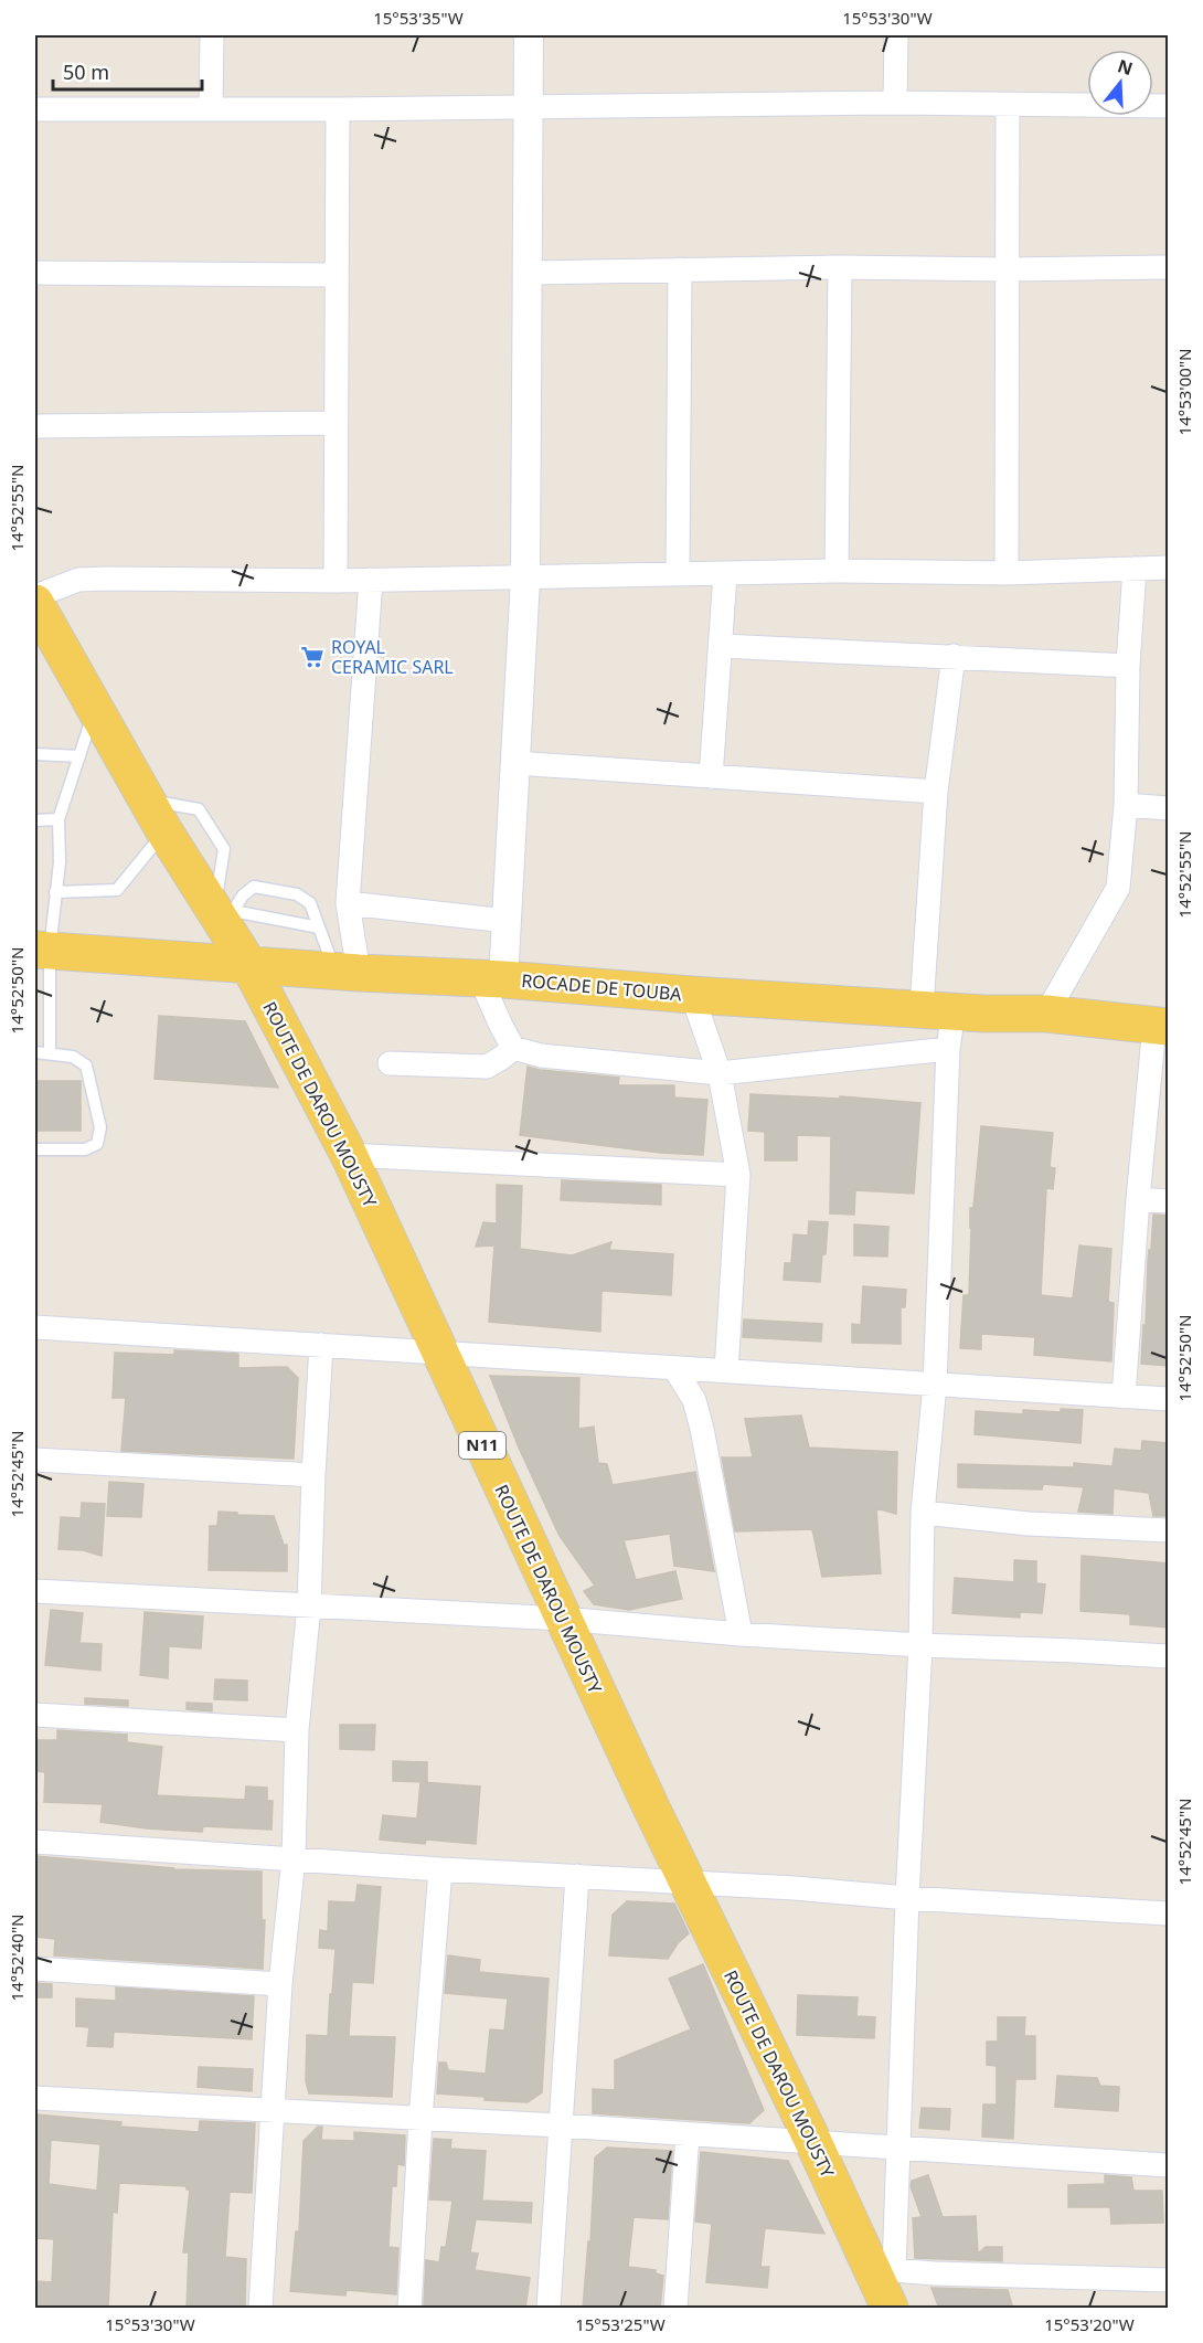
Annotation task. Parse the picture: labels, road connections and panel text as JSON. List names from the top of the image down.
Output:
{
  "streets": {
    "main road": ["ROCADE DE TOUBA", "ROUTE DE DAROU MOUSTY", "N11"]
  },
  "crossings": [
    ["ROCADE DE TOUBA", "ROUTE DE DAROU MOUSTY"]
  ],
  "places": {
    "supermarket": ["ROYAL CERAMIC SARL"]
  },
  "scale_bar": "50 m",
  "north": "top",
  "coordinates": [
    "15°53'35\"W",
    "15°53'30\"W",
    "14°53'00\"N",
    "14°52'55\"N",
    "14°52'50\"N",
    "14°52'45\"N",
    "14°52'40\"N",
    "15°53'25\"W",
    "15°53'20\"W"
  ]
}
